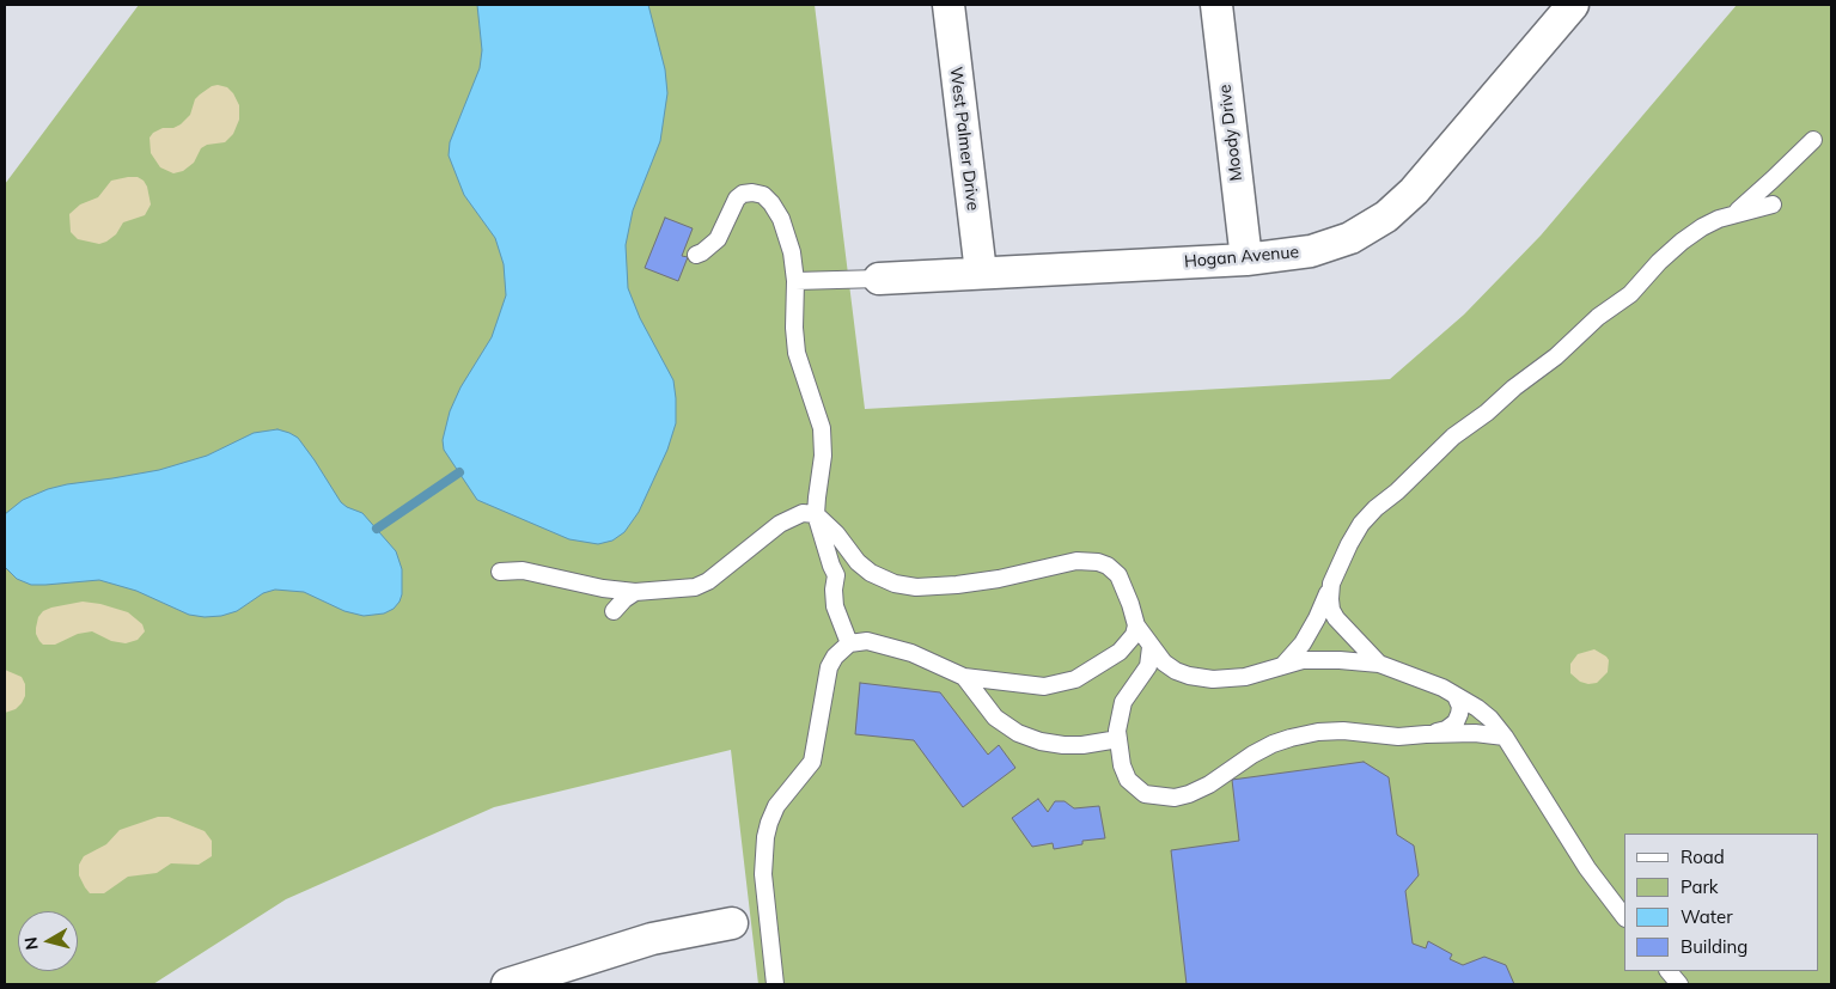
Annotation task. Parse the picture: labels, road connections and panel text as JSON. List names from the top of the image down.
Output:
{
  "streets": {
    "street": ["Moody Drive", "West Palmer Drive", "Hogan Avenue"]
  },
  "crossings": [
    ["Moody Drive", "Hogan Avenue"],
    ["West Palmer Drive", "Hogan Avenue"]
  ],
  "legend": [
    "Road",
    "Park",
    "Water",
    "Building"
  ],
  "north": "left"
}
